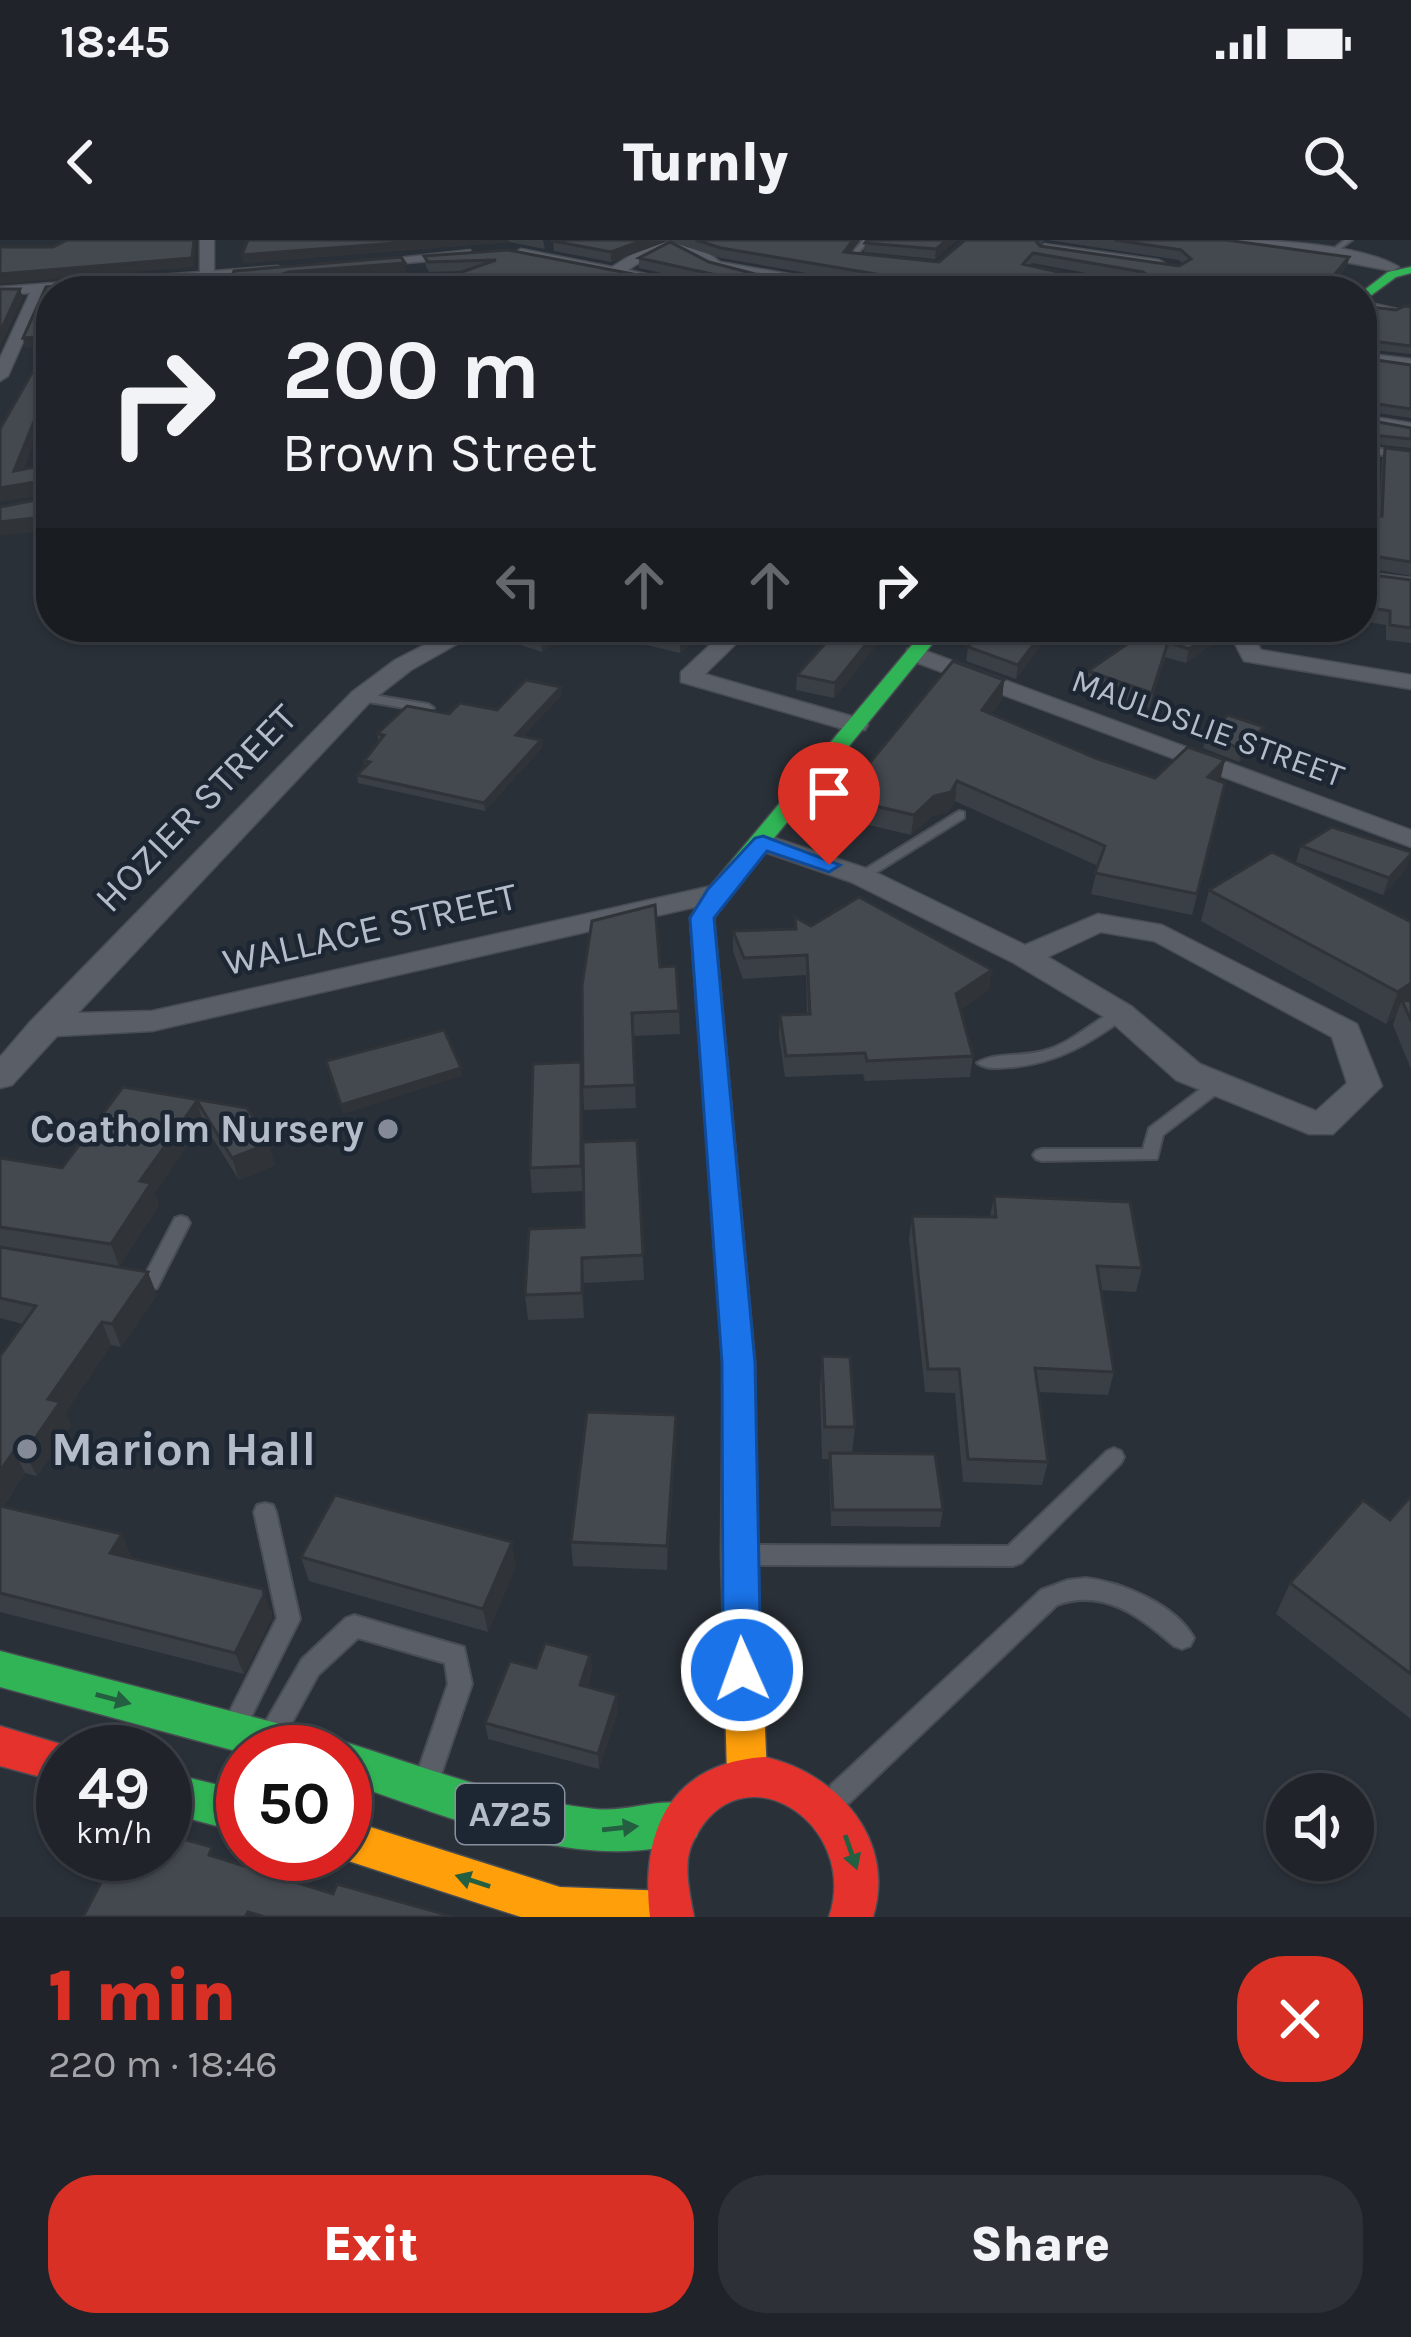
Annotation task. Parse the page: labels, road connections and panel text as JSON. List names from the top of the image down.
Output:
{
  "streets": {
    "main road": ["A725"],
    "street": ["MAULDSLIE STREET", "HOZIER STREET", "WALLACE STREET"]
  },
  "crossings": [
    ["HOZIER STREET", "WALLACE STREET"]
  ],
  "places": ["Coatholm Nursery", "Marion Hall"],
  "page": {
    "status": "18:45",
    "header": "Turnly",
    "turn": ["200 m", "Brown Street"],
    "speed": "49 km/h",
    "limit": "50",
    "heading": ["1 min", "220 m · 18:46"],
    "buttons": ["Exit", "Share"]
  }
}
